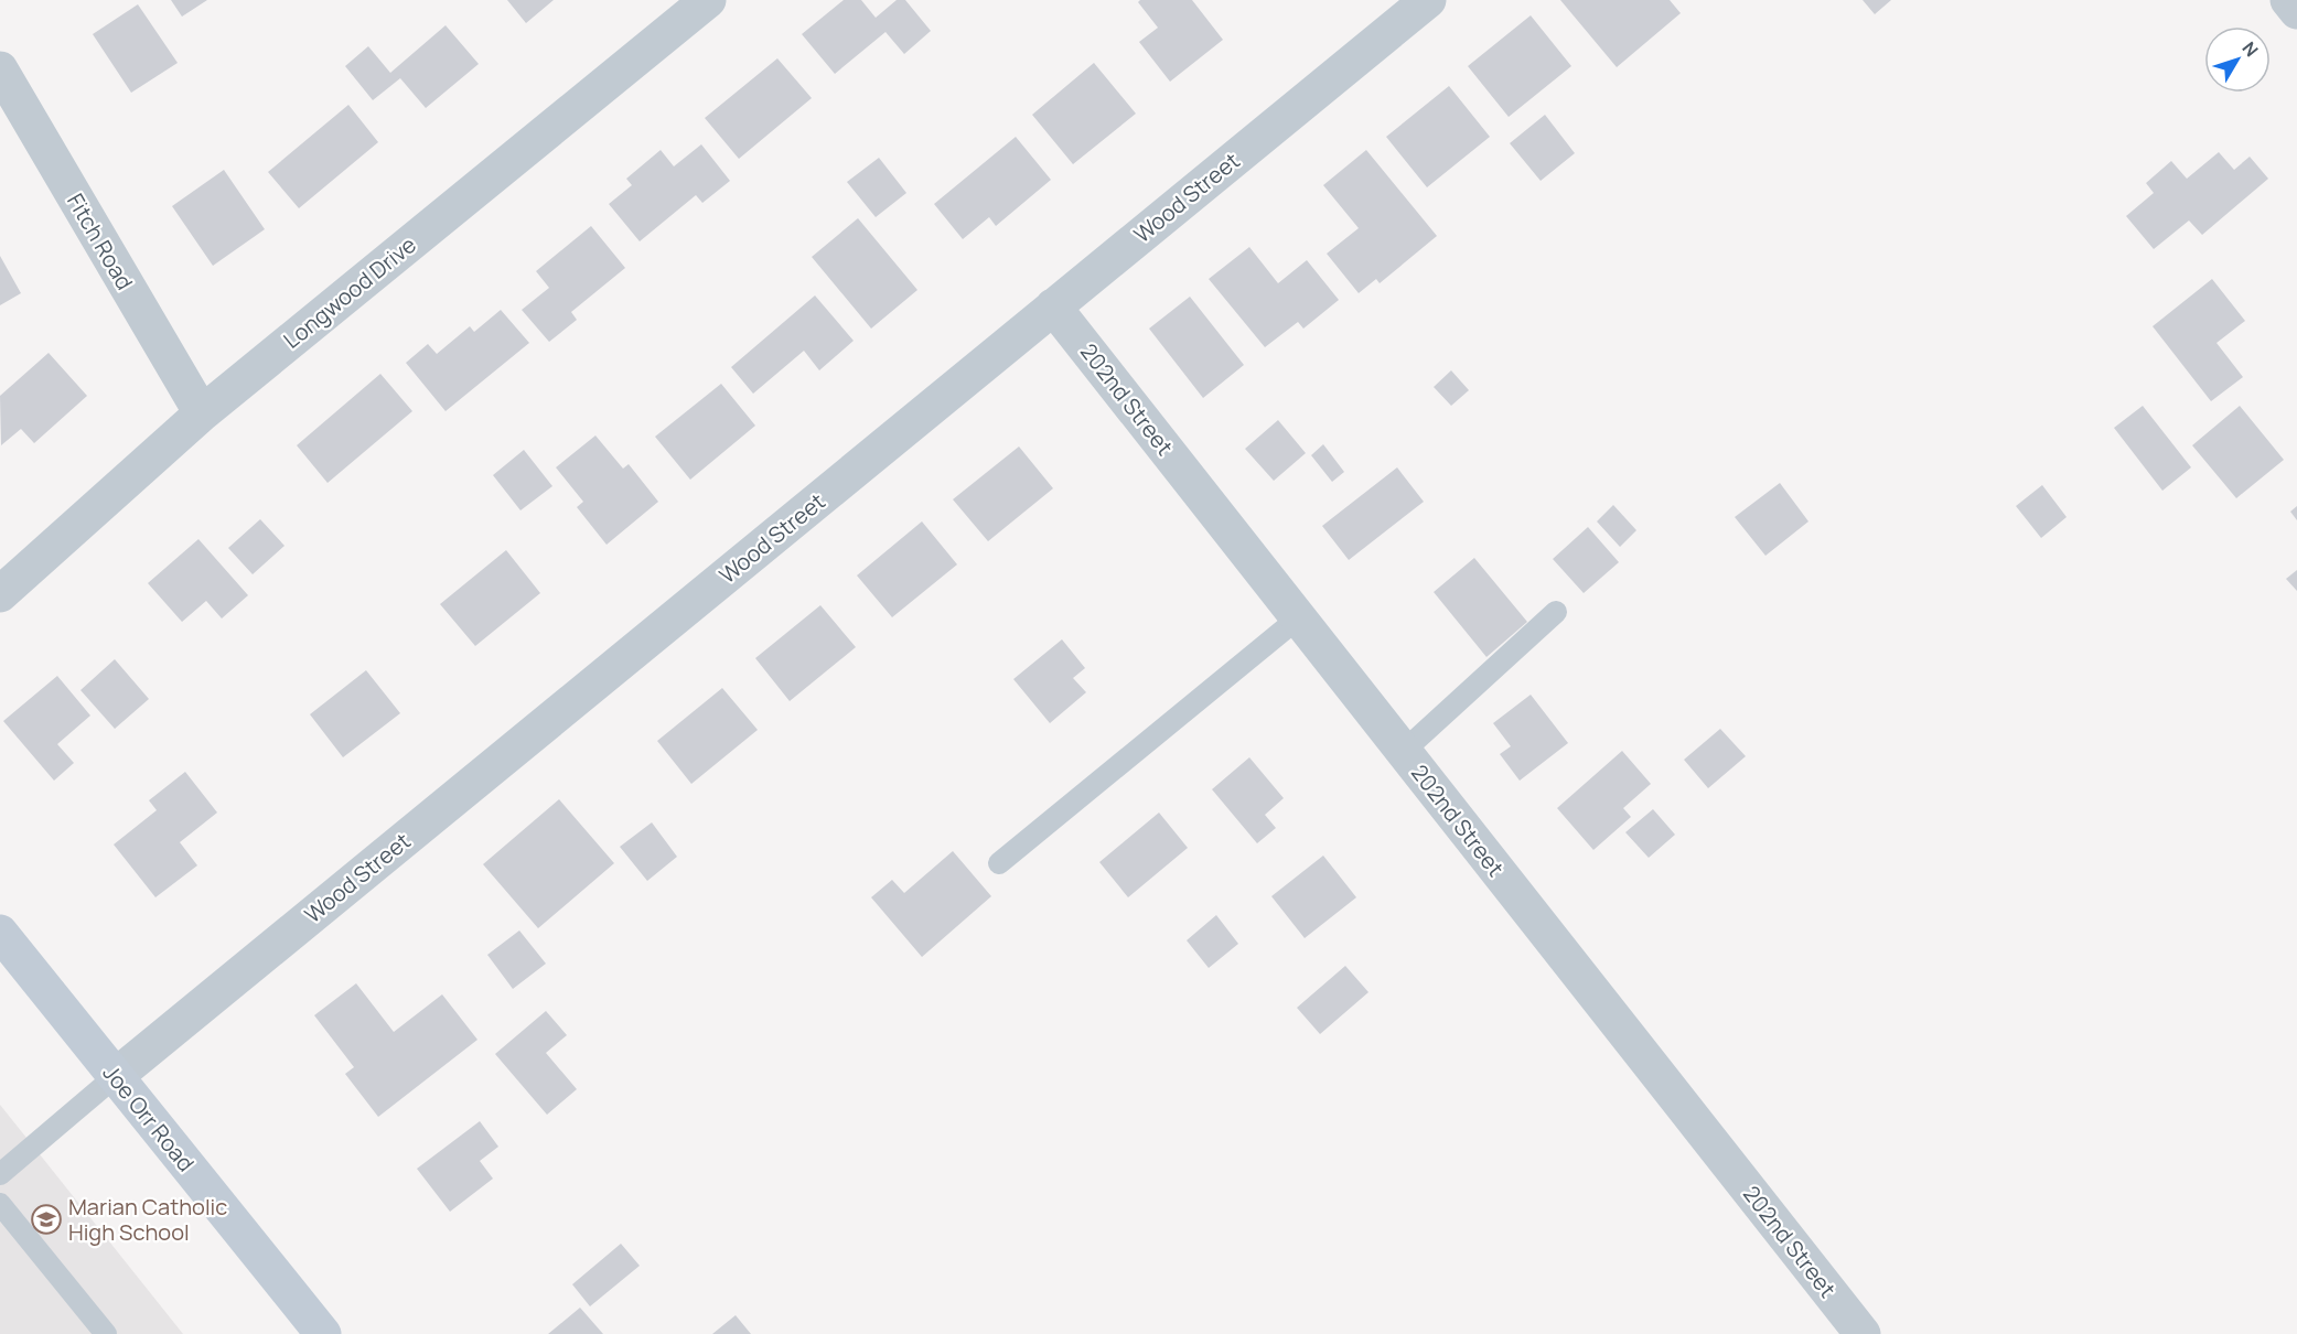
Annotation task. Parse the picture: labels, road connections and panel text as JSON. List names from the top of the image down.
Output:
{
  "streets": {
    "street": [
      "Wood Street",
      "Fitch Road",
      "Longwood Drive",
      "202nd Street",
      "Joe Orr Road"
    ]
  },
  "crossings": [
    ["Wood Street", "202nd Street"],
    ["Wood Street", "Joe Orr Road"],
    ["Fitch Road", "Longwood Drive"]
  ],
  "places": {
    "school or university": ["Marian Catholic High School"]
  },
  "north": "top right"
}
